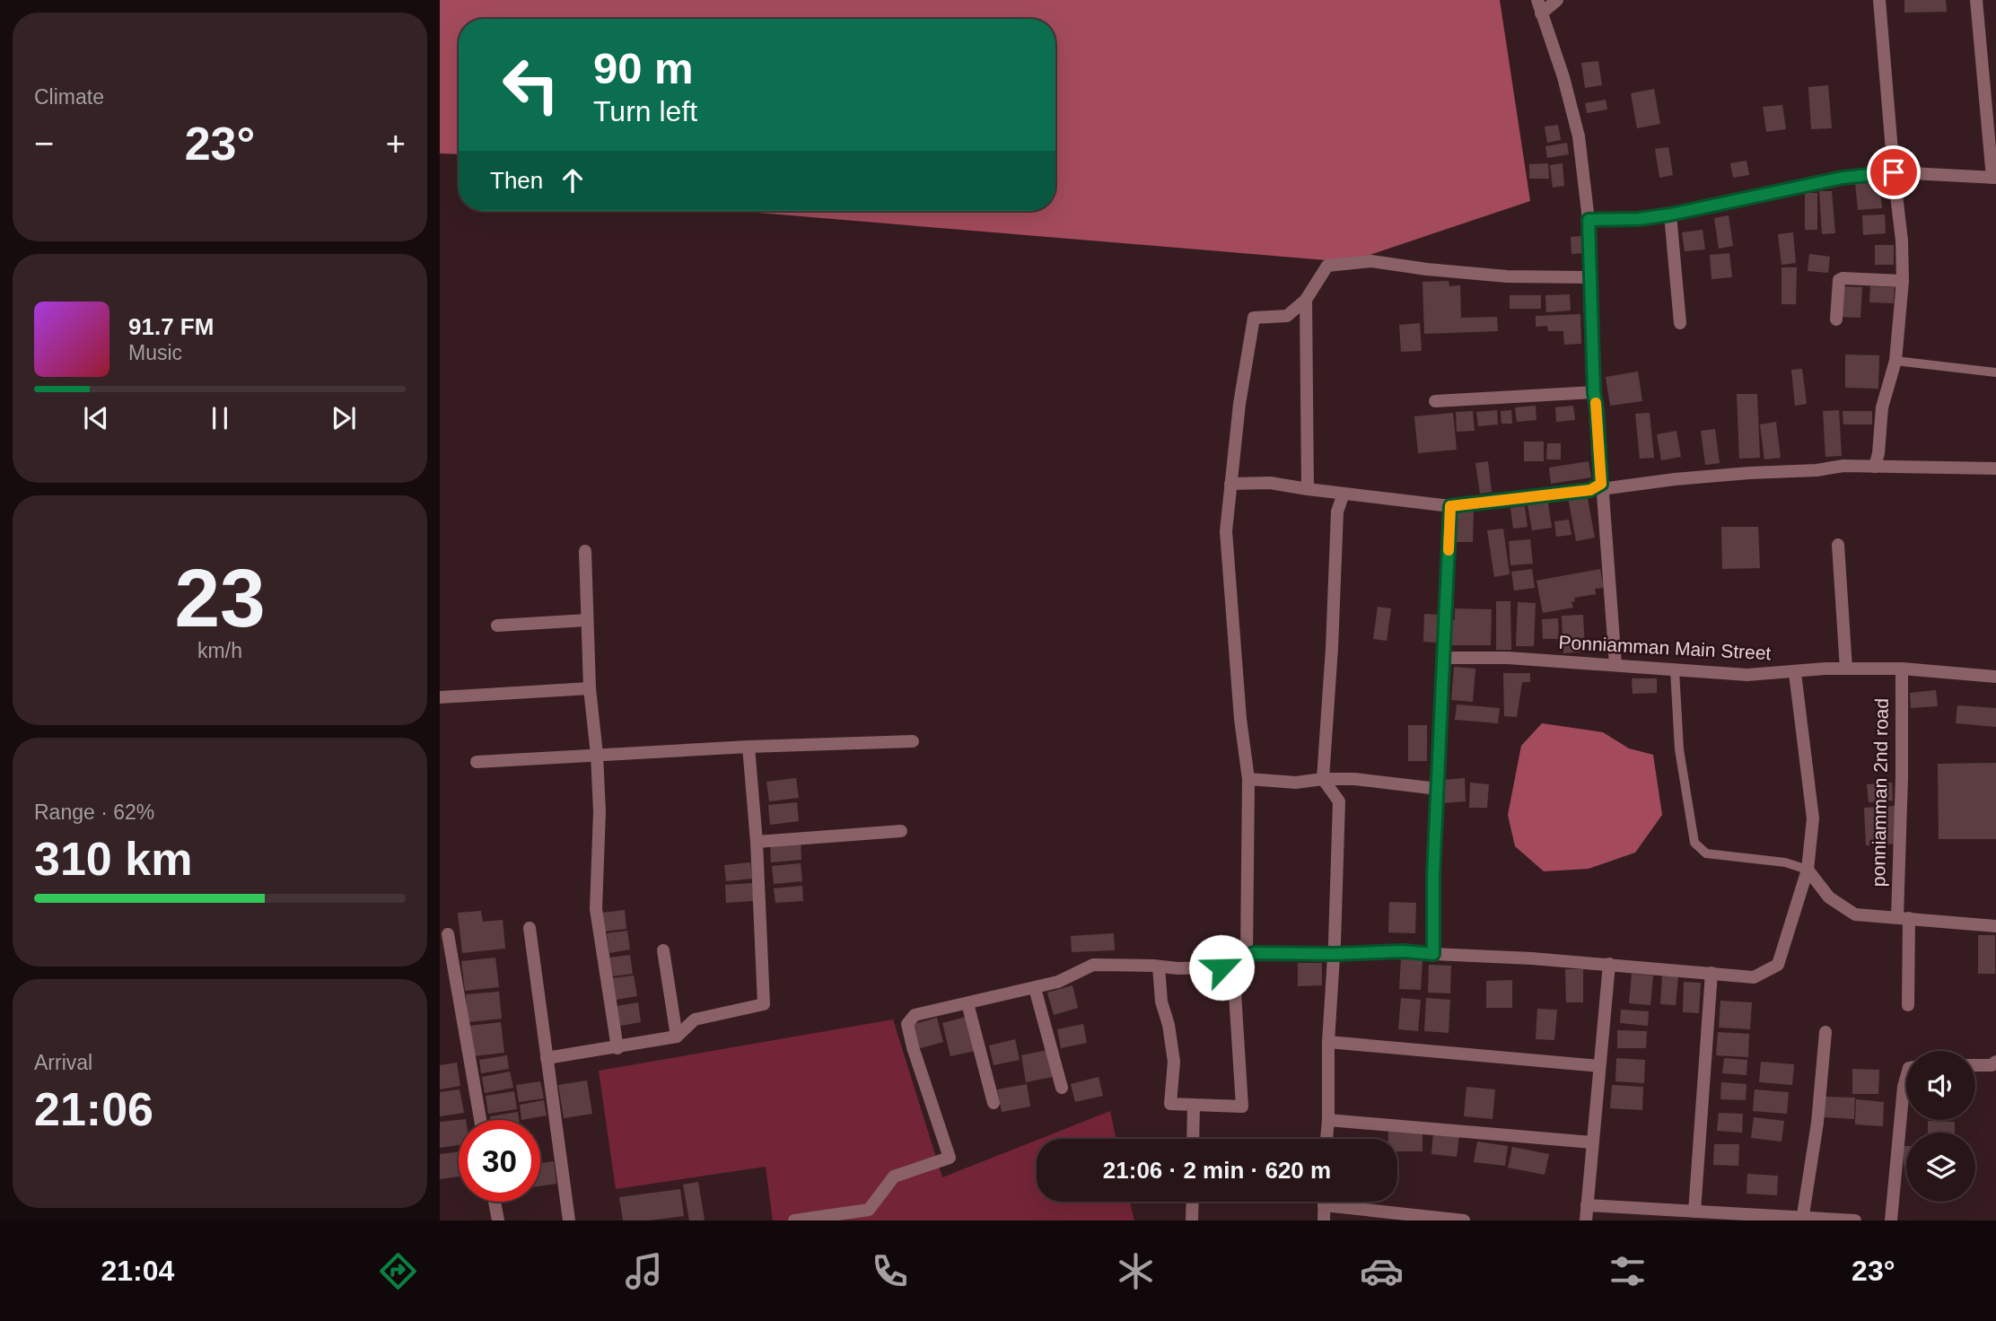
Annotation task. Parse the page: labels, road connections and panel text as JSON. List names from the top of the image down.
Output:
{
  "streets": {
    "street": ["Ponniamman Main Street", "ponniamman 2nd road"]
  },
  "crossings": [
    ["Ponniamman Main Street", "ponniamman 2nd road"]
  ],
  "page": {
    "tile": [
      "Climate",
      ["23", "km/h"],
      ["Range · 62%", "310 km"],
      ["Arrival", "21:06"]
    ],
    "turn": ["90 m", "Turn left"],
    "heat": ["−", "23°", "+"],
    "then": "Then",
    "song": ["91.7 FM", "Music"],
    "limit": "30",
    "trip": "21:06 · 2 min · 620 m",
    "tabs": ["21:04", "23°"]
  }
}
